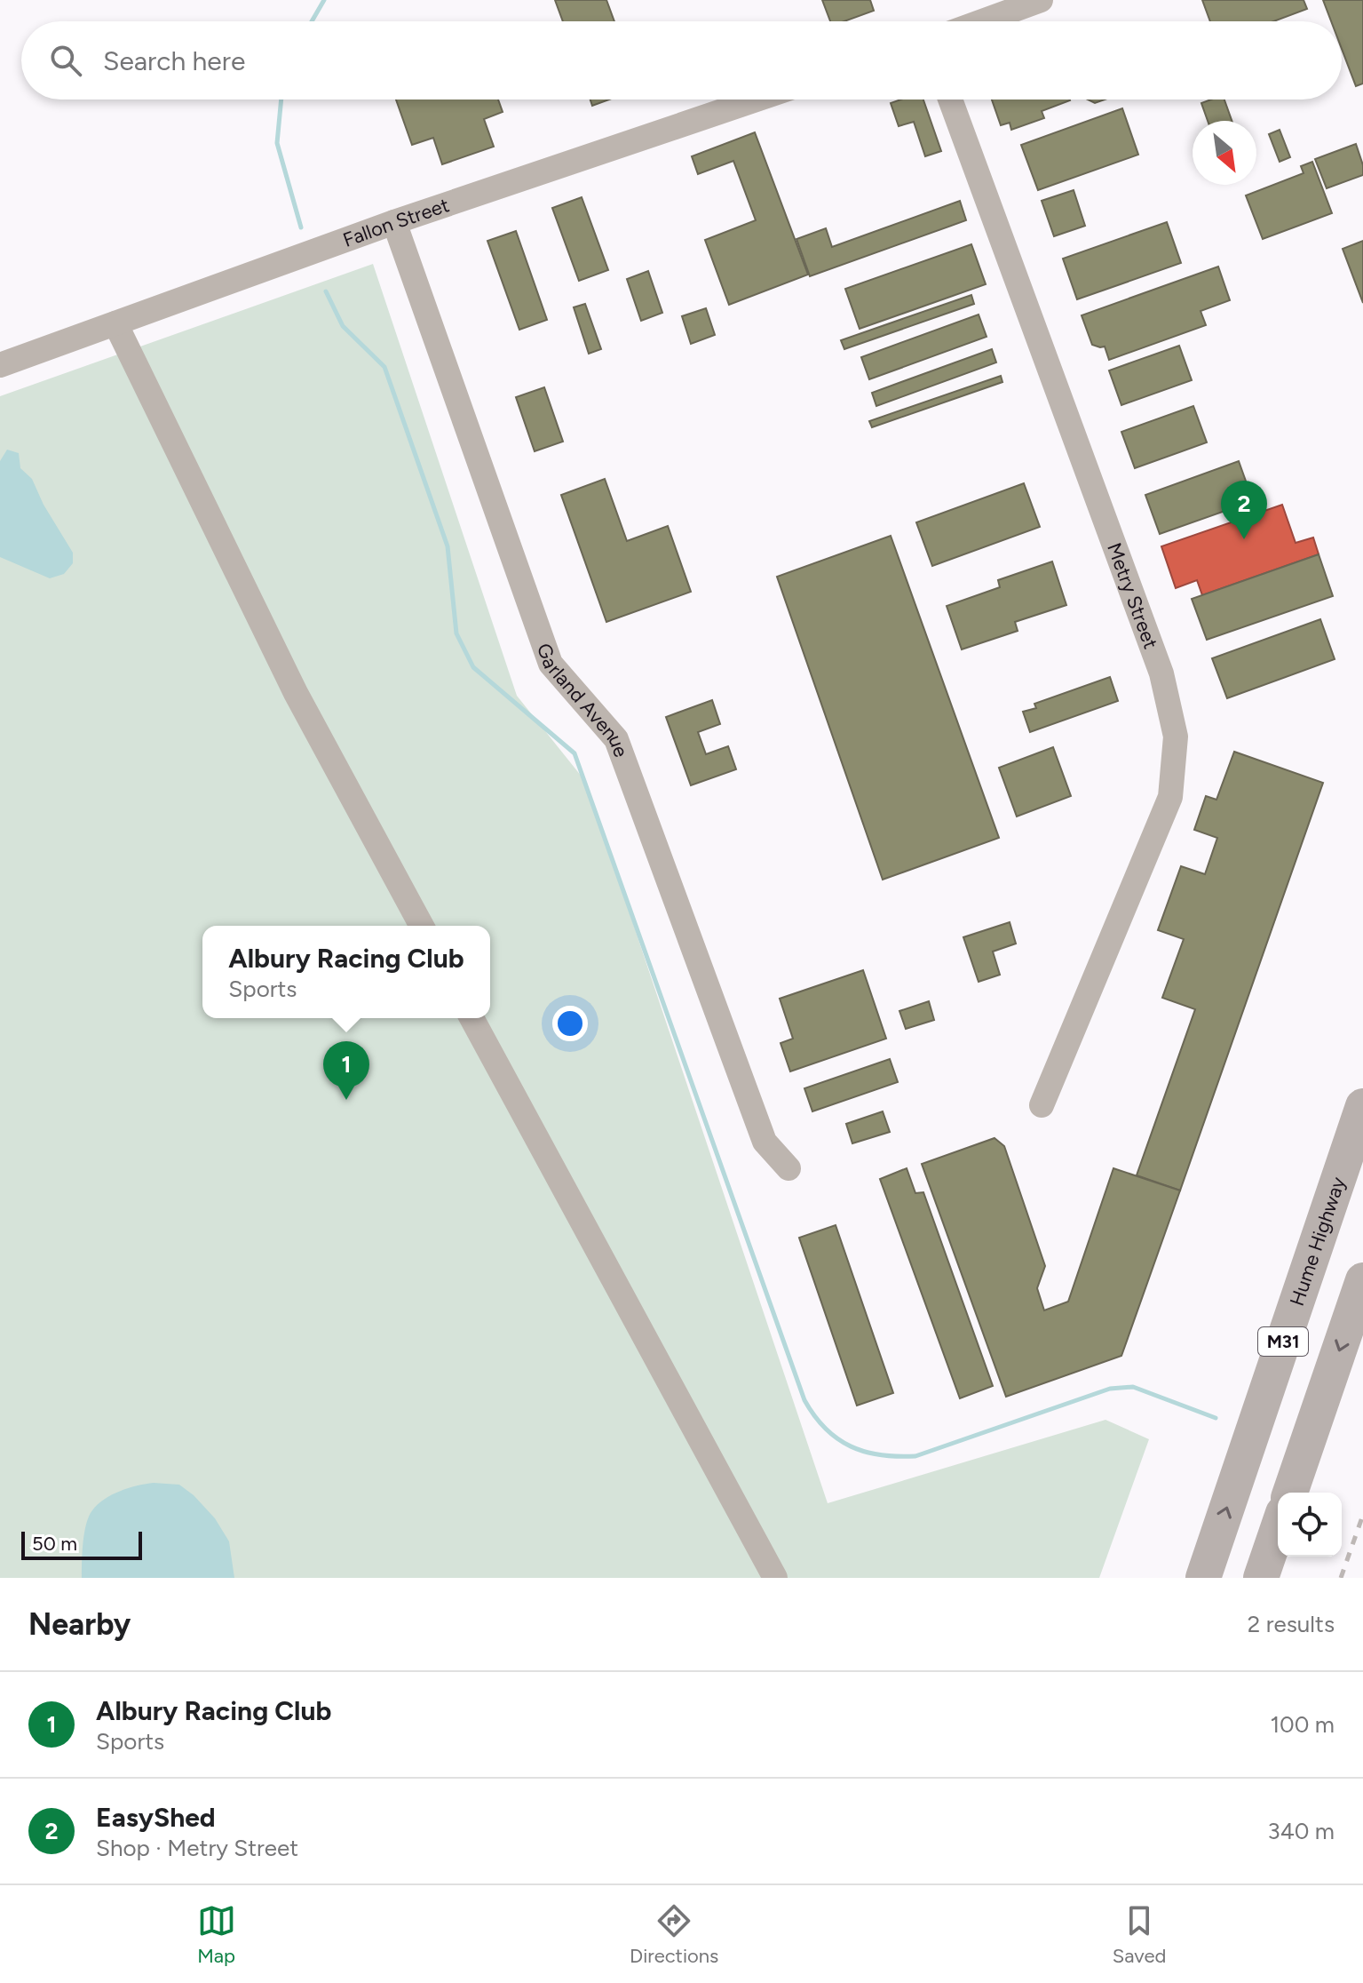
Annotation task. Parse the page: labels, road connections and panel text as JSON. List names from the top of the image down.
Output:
{
  "streets": {
    "highway": ["Hume Highway", "M31"],
    "street": ["Fallon Street", "Metry Street", "Garland Avenue"]
  },
  "crossings": [
    ["Fallon Street", "Garland Avenue"]
  ],
  "scale_bar": "50 m",
  "north": "bottom right",
  "page": {
    "search": "Search here",
    "pins": ["2", "1"],
    "popup": ["Albury Racing Club", "Sports"],
    "scale": "50 m",
    "heading": ["Nearby", "2 results"],
    "list": [
      {
        "mark": "1",
        "name": "Albury Racing Club",
        "note": "Sports",
        "value": "100 m"
      },
      {
        "mark": "2",
        "name": "EasyShed",
        "note": "Shop · Metry Street",
        "value": "340 m"
      }
    ],
    "nav": ["Map", "Directions", "Saved"]
  }
}
